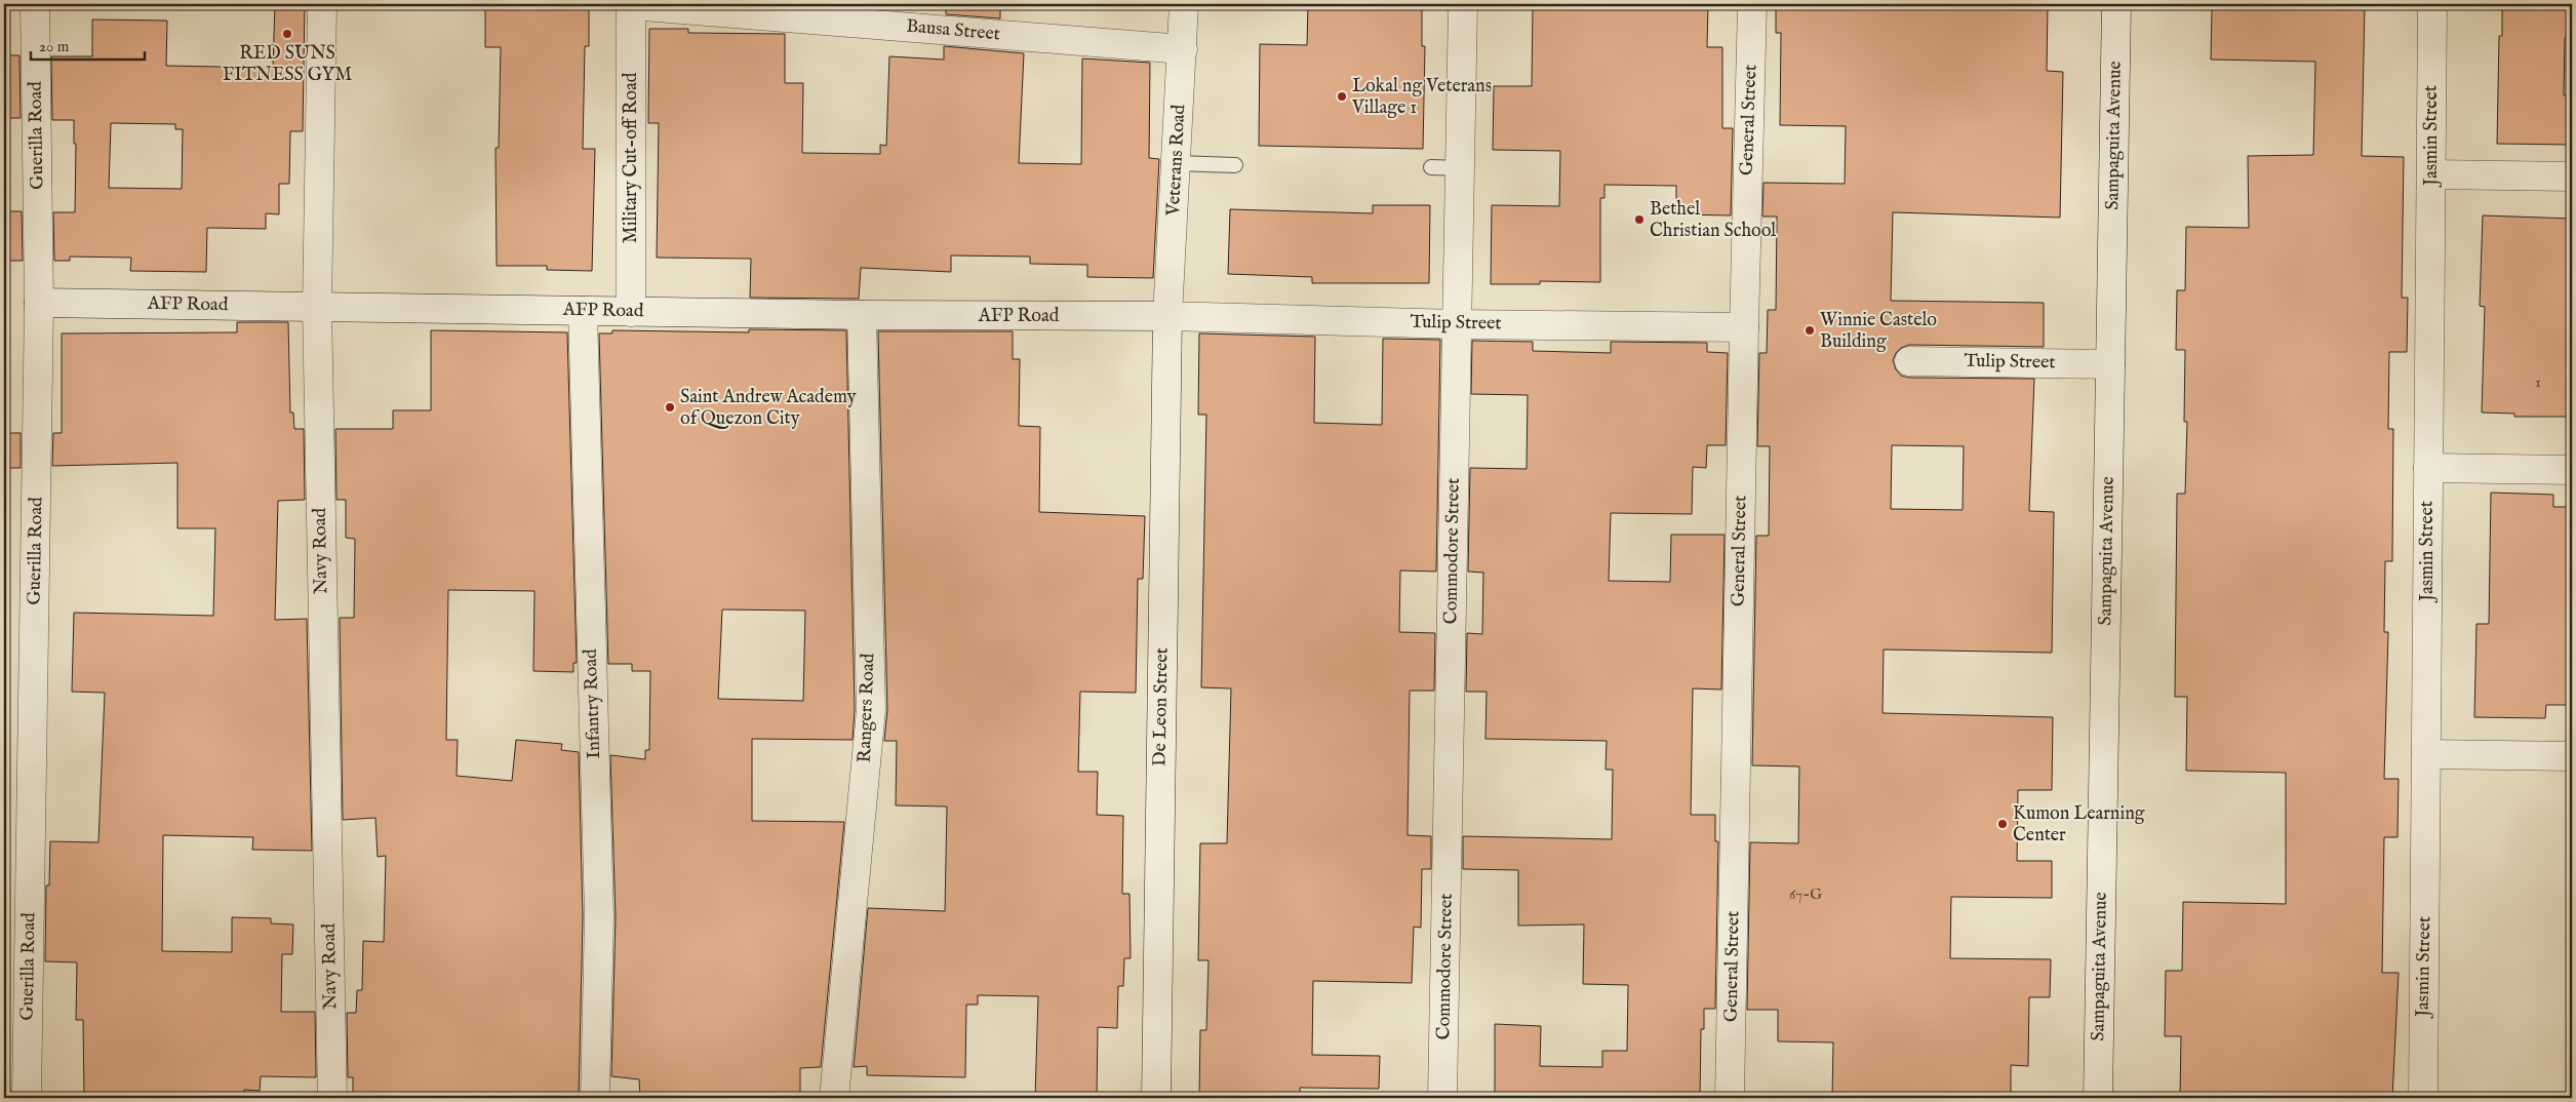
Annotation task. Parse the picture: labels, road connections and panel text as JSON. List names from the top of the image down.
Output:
{
  "streets": {
    "street": [
      "Bausa Street",
      "General Street",
      "Guerilla Road",
      "Sampaguita Avenue",
      "Jasmin Street",
      "Military Cut-off Road",
      "Veterans Road",
      "AFP Road",
      "Tulip Street",
      "Navy Road",
      "Commodore Street",
      "Infantry Road",
      "De Leon Street",
      "Rangers Road"
    ]
  },
  "crossings": [
    ["Bausa Street", "Military Cut-off Road"],
    ["Bausa Street", "Veterans Road"],
    ["General Street", "Tulip Street"],
    ["Guerilla Road", "AFP Road"],
    ["Sampaguita Avenue", "Tulip Street"],
    ["Military Cut-off Road", "AFP Road"],
    ["Veterans Road", "AFP Road"],
    ["Veterans Road", "Tulip Street"],
    ["Veterans Road", "De Leon Street"],
    ["AFP Road", "Tulip Street"],
    ["AFP Road", "Navy Road"],
    ["AFP Road", "Infantry Road"],
    ["AFP Road", "De Leon Street"],
    ["AFP Road", "Rangers Road"],
    ["Tulip Street", "Commodore Street"],
    ["Tulip Street", "De Leon Street"]
  ],
  "places": [
    "RED SUNS FITNESS GYM",
    "Lokal ng Veterans Village 1",
    "Bethel Christian School",
    "Winnie Castelo Building",
    "Saint Andrew Academy of Quezon City",
    "Kumon Learning Center"
  ],
  "house_numbers": ["1", "67-G"],
  "scale_bar": "20 m"
}
